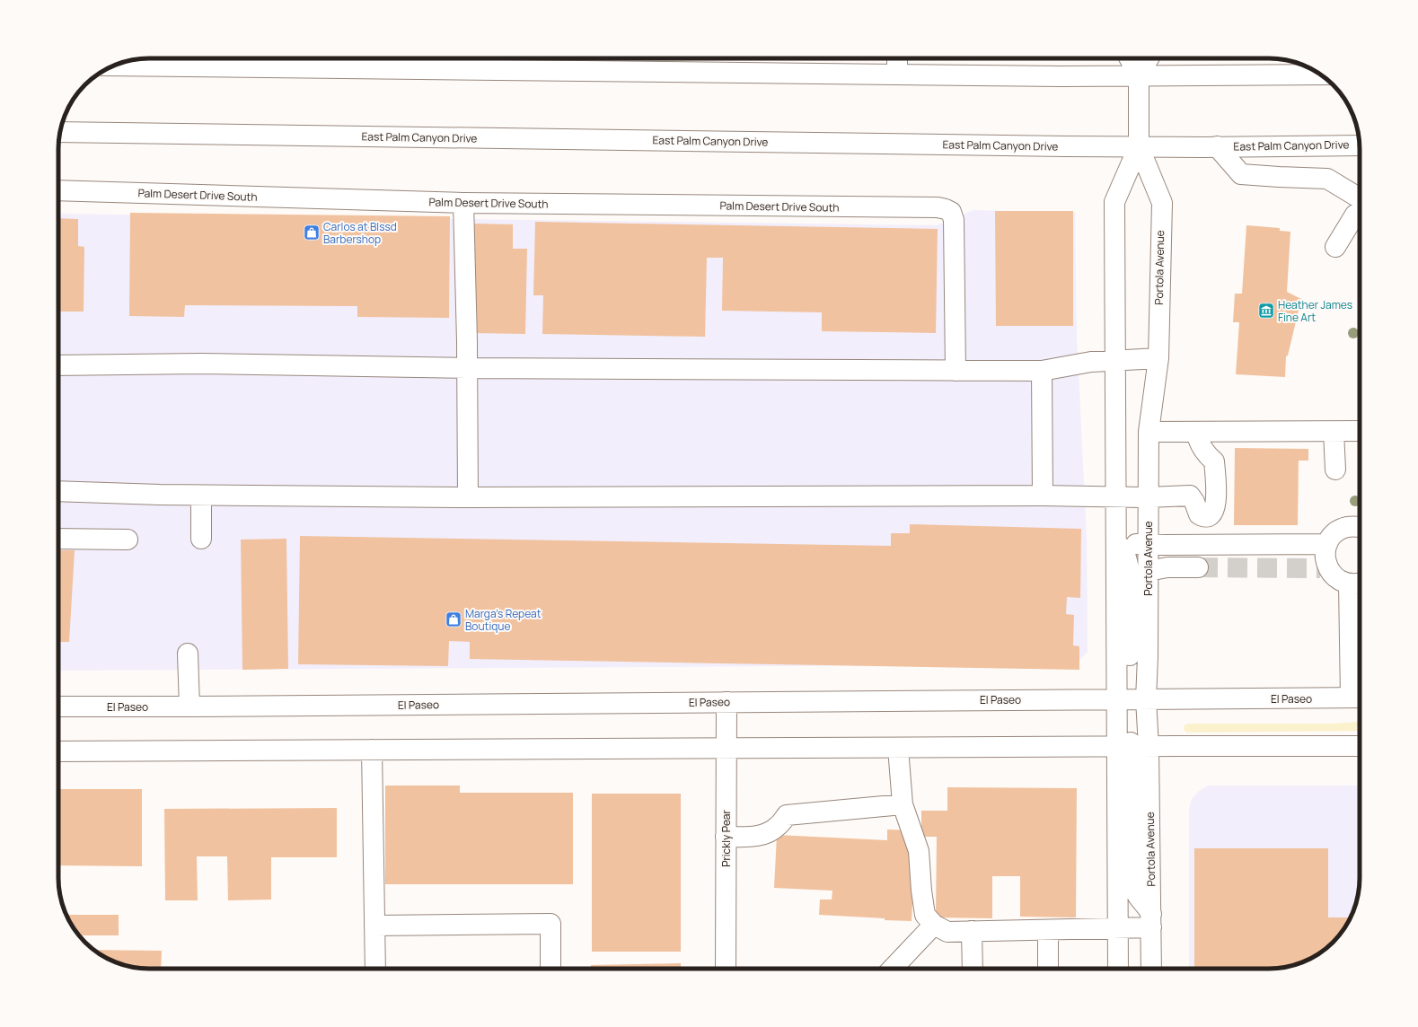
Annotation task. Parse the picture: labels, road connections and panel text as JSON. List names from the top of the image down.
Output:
{
  "streets": {
    "street": [
      "East Palm Canyon Drive",
      "Palm Desert Drive South",
      "Portola Avenue",
      "El Paseo",
      "Prickly Pear"
    ]
  },
  "crossings": [
    ["East Palm Canyon Drive", "Portola Avenue"],
    ["Portola Avenue", "El Paseo"],
    ["El Paseo", "Prickly Pear"]
  ],
  "places": {
    "shop": ["Carlos at Blssd Barbershop", "Marga's Repeat Boutique"],
    "museum": ["Heather James Fine Art"]
  }
}
